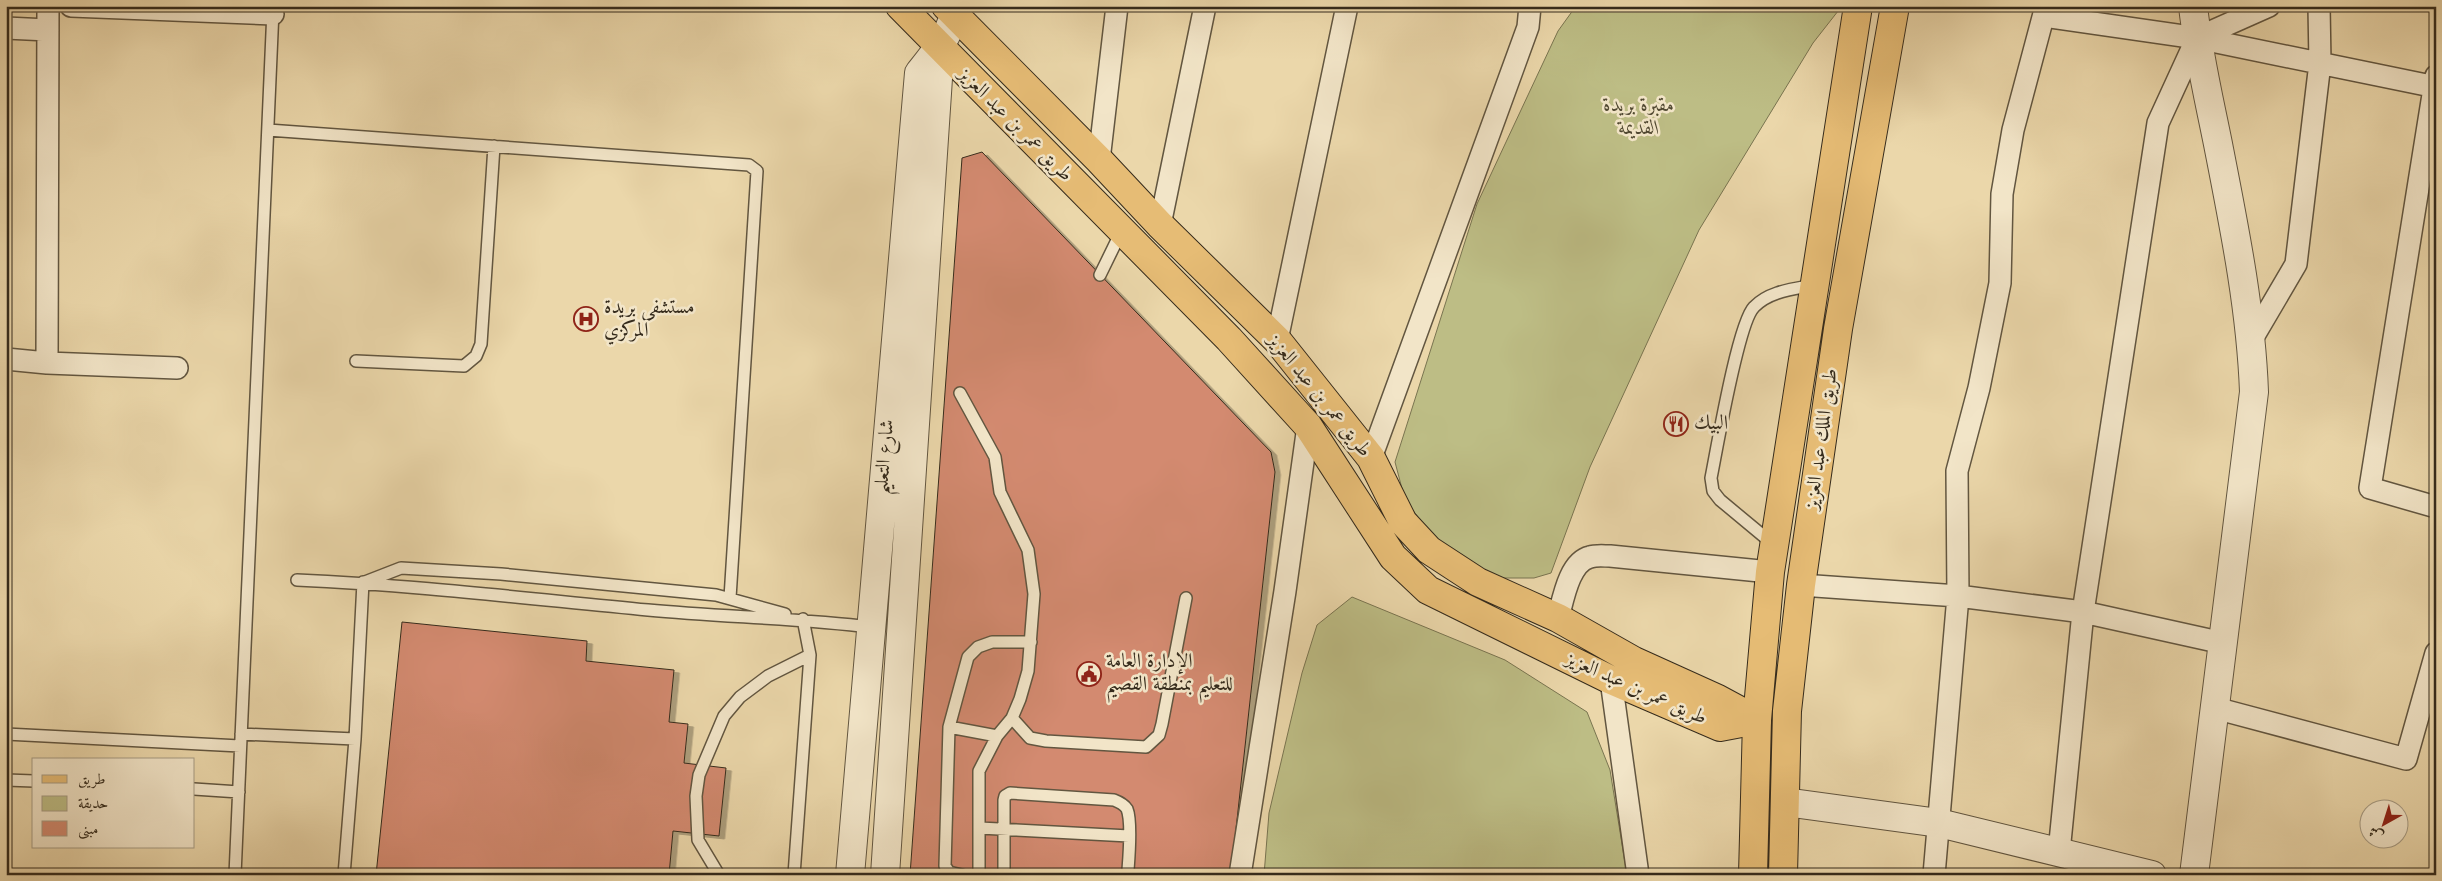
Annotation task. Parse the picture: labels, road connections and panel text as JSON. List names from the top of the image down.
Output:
{
  "streets": {
    "main road": ["طريق عمر بن عبد العزيز", "طريق الملك عبد العزيز"],
    "street": ["شارع التعليم"]
  },
  "crossings": [
    ["طريق عمر بن عبد العزيز", "طريق الملك عبد العزيز"],
    ["طريق عمر بن عبد العزيز", "شارع التعليم"]
  ],
  "parks": ["مقبرة بريدة القديمة"],
  "places": {
    "hospital": ["مستشفى بريدة المركزي"],
    "restaurant": ["البيك"],
    "public building": ["الإدارة العامة للتعليم بمنطقة القصيم"]
  },
  "legend": ["طريق", "حديقة", "مبنى"],
  "north": "bottom left"
}
